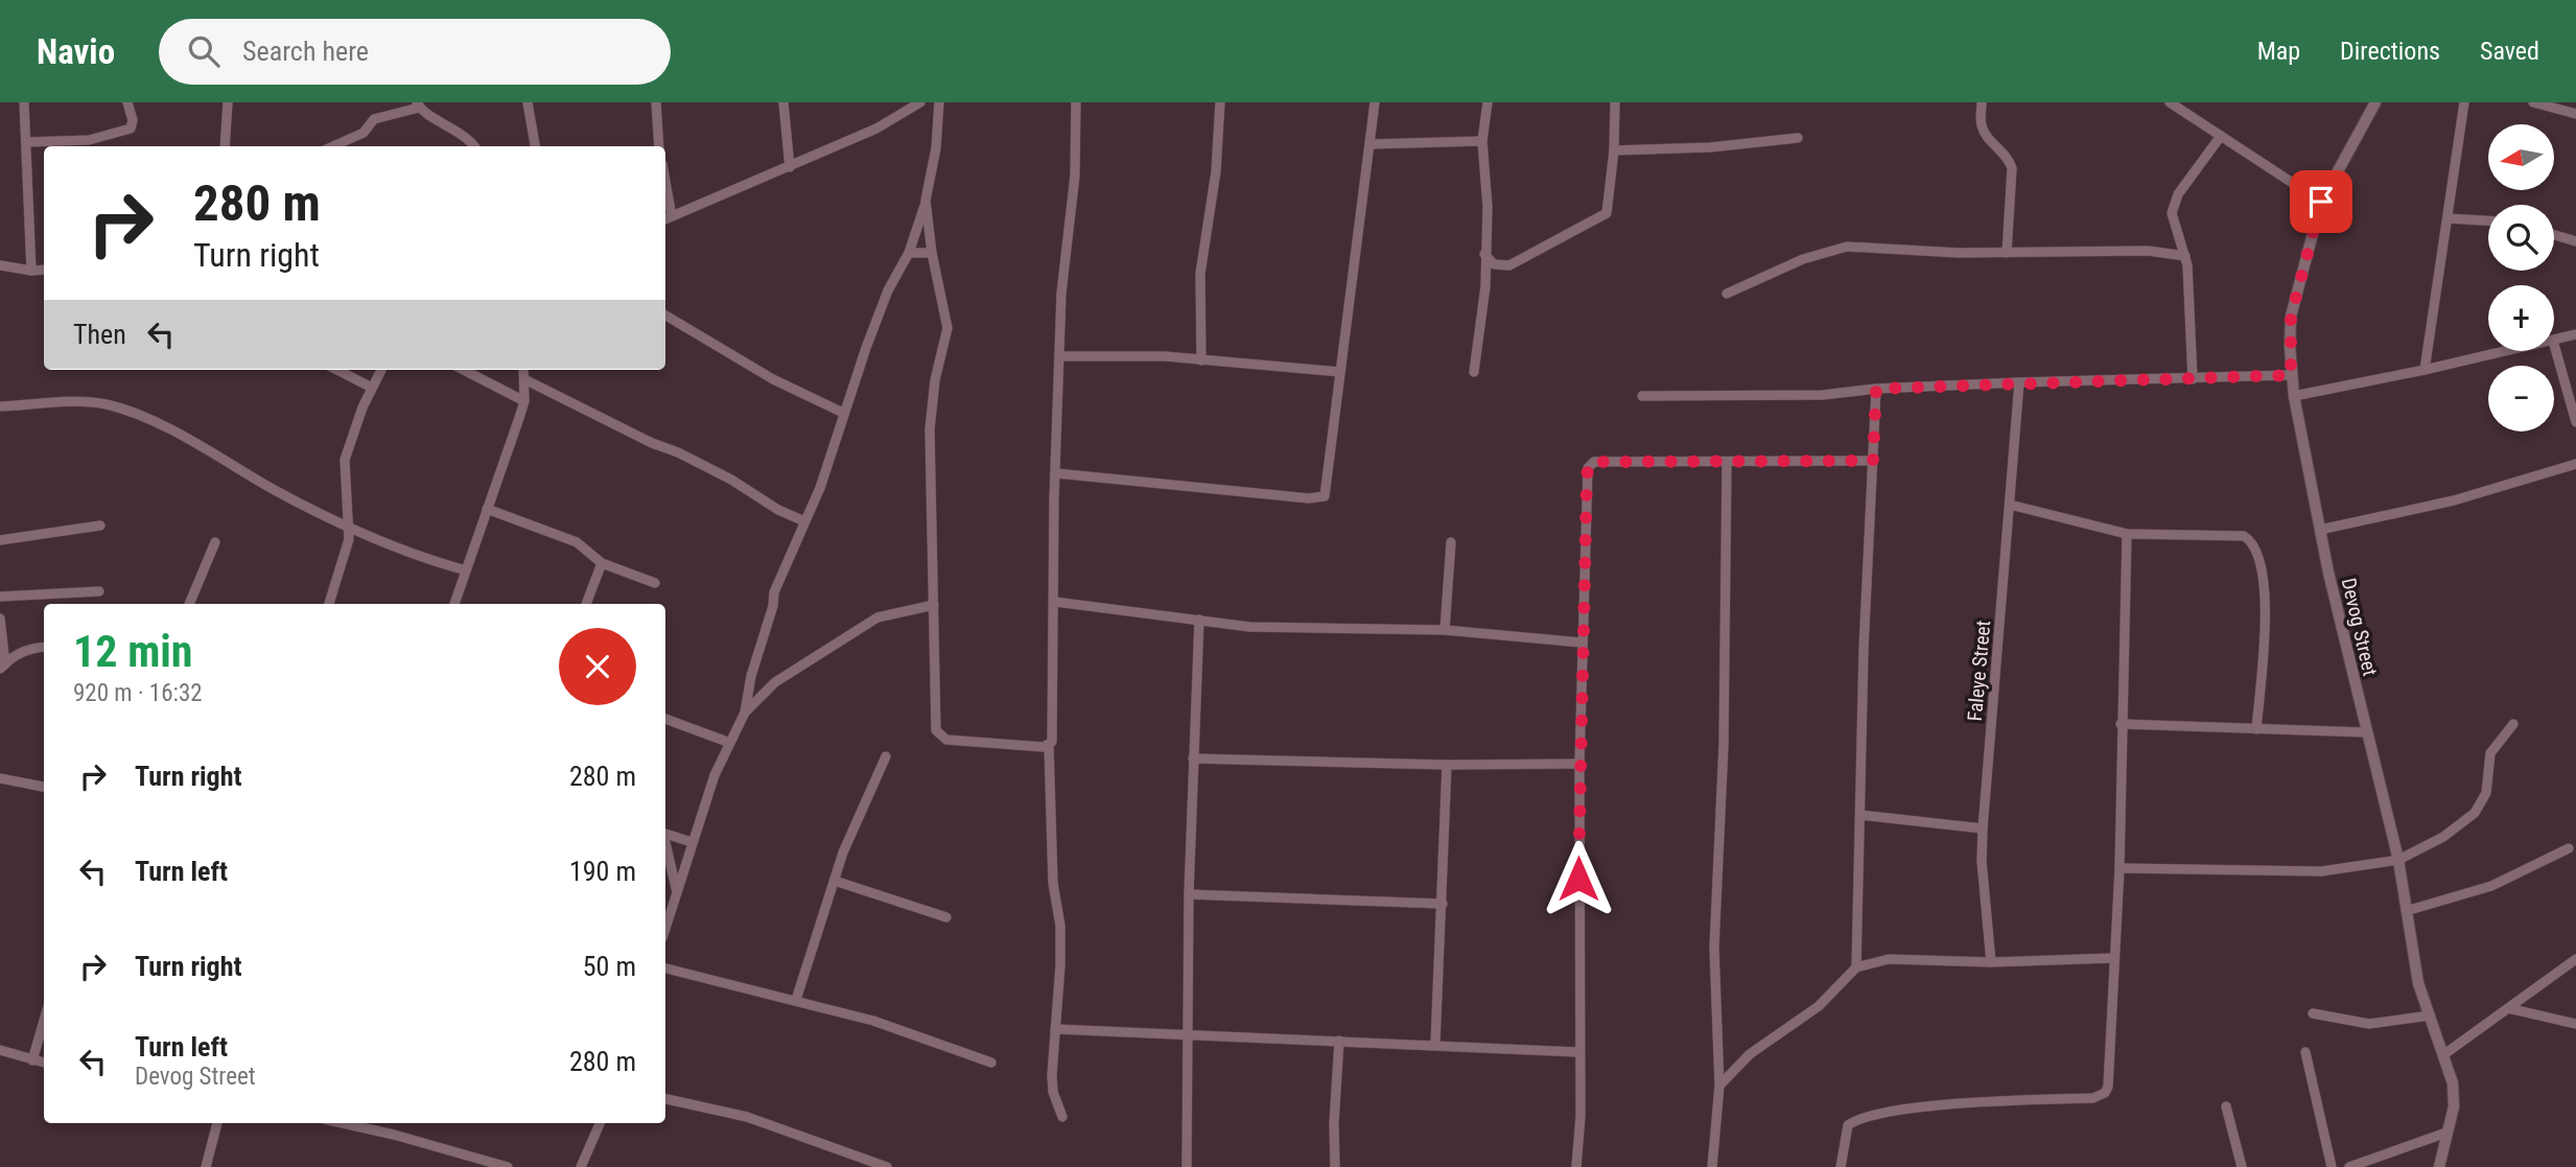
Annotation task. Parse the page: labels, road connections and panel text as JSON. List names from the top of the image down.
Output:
{
  "streets": {
    "street": ["Devog Street", "Faleye Street"]
  },
  "north": "left",
  "page": {
    "header": "Navio",
    "search": "Search here",
    "nav": ["Map", "Directions", "Saved"],
    "map_buttons": ["+", "−"],
    "turn": ["280 m", "Turn right"],
    "then": "Then",
    "heading": ["12 min", "920 m · 16:32"],
    "list": [
      {
        "name": "Turn right",
        "value": "280 m"
      },
      {
        "name": "Turn left",
        "value": "190 m"
      },
      {
        "name": "Turn right",
        "value": "50 m"
      },
      {
        "name": "Turn left",
        "note": "Devog Street",
        "value": "280 m"
      }
    ]
  }
}
